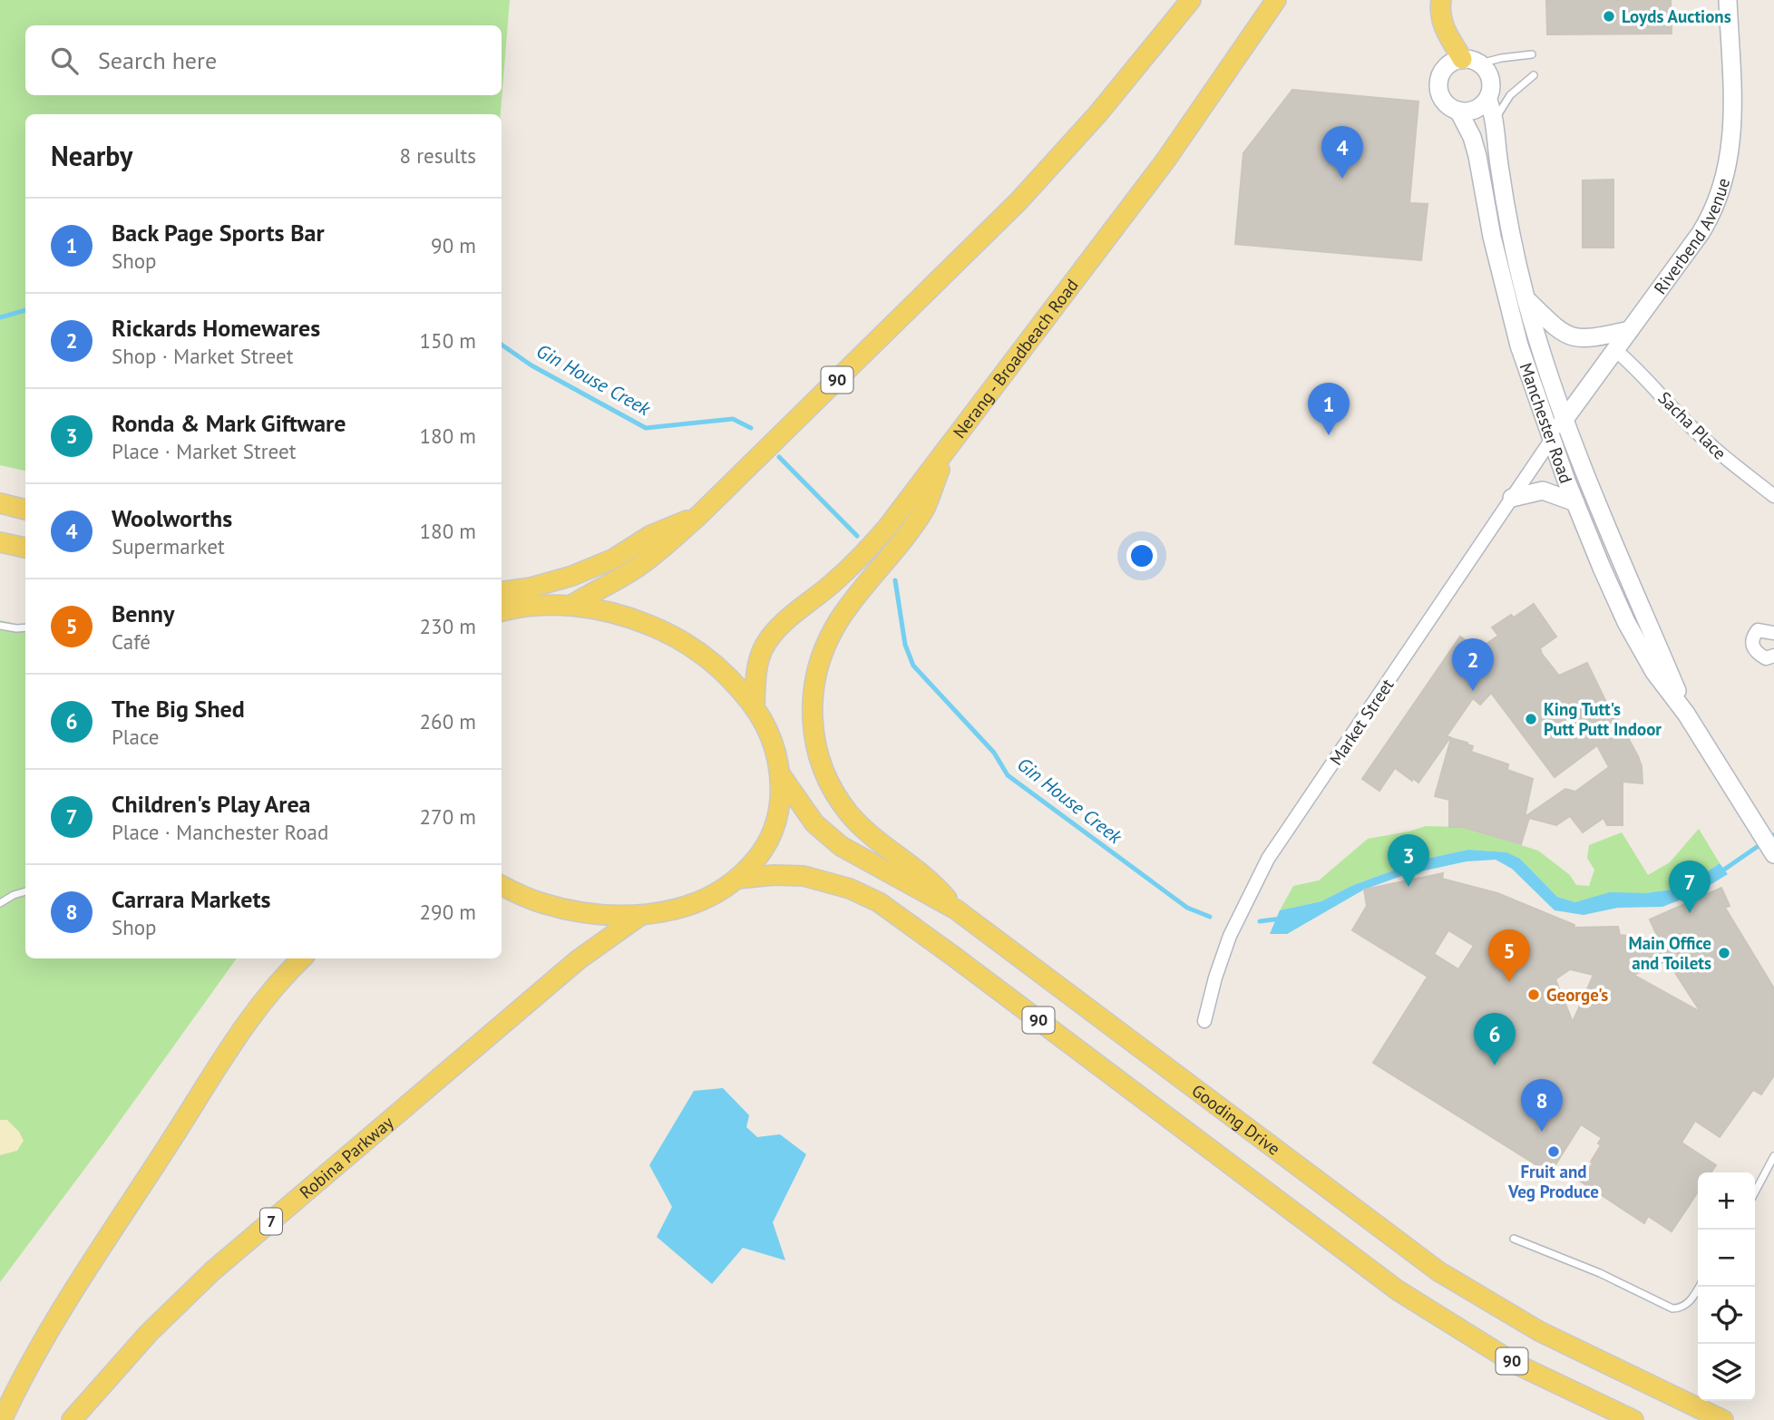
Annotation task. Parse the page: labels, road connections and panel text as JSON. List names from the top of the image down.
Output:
{
  "streets": {
    "main road": [
      "Nerang - Broadbeach Road",
      "90",
      "Gooding Drive",
      "Robina Parkway",
      "7"
    ],
    "street": [
      "Riverbend Avenue",
      "Manchester Road",
      "Sacha Place",
      "Market Street"
    ]
  },
  "crossings": [
    ["Riverbend Avenue", "Manchester Road"],
    ["Riverbend Avenue", "Sacha Place"],
    ["Riverbend Avenue", "Market Street"],
    ["Nerang - Broadbeach Road", "90"],
    ["90", "Gooding Drive"],
    ["90", "Robina Parkway"],
    ["Manchester Road", "Market Street"]
  ],
  "water": ["Gin House Creek"],
  "places": [
    "Loyds Auctions",
    "King Tutt's Putt Putt Indoor",
    "Main Office and Toilets",
    "George's",
    "Fruit and Veg Produce"
  ],
  "page": {
    "search": "Search here",
    "heading": ["Nearby", "8 results"],
    "pins": [
      "4",
      "1",
      "2",
      "3",
      "7",
      "5",
      "6",
      "8"
    ],
    "list": [
      {
        "mark": "1",
        "name": "Back Page Sports Bar",
        "note": "Shop",
        "value": "90 m"
      },
      {
        "mark": "2",
        "name": "Rickards Homewares",
        "note": "Shop · Market Street",
        "value": "150 m"
      },
      {
        "mark": "3",
        "name": "Ronda & Mark Giftware",
        "note": "Place · Market Street",
        "value": "180 m"
      },
      {
        "mark": "4",
        "name": "Woolworths",
        "note": "Supermarket",
        "value": "180 m"
      },
      {
        "mark": "5",
        "name": "Benny",
        "note": "Café",
        "value": "230 m"
      },
      {
        "mark": "6",
        "name": "The Big Shed",
        "note": "Place",
        "value": "260 m"
      },
      {
        "mark": "7",
        "name": "Children's Play Area",
        "note": "Place · Manchester Road",
        "value": "270 m"
      },
      {
        "mark": "8",
        "name": "Carrara Markets",
        "note": "Shop",
        "value": "290 m"
      }
    ],
    "map_buttons": ["+", "−"]
  }
}
